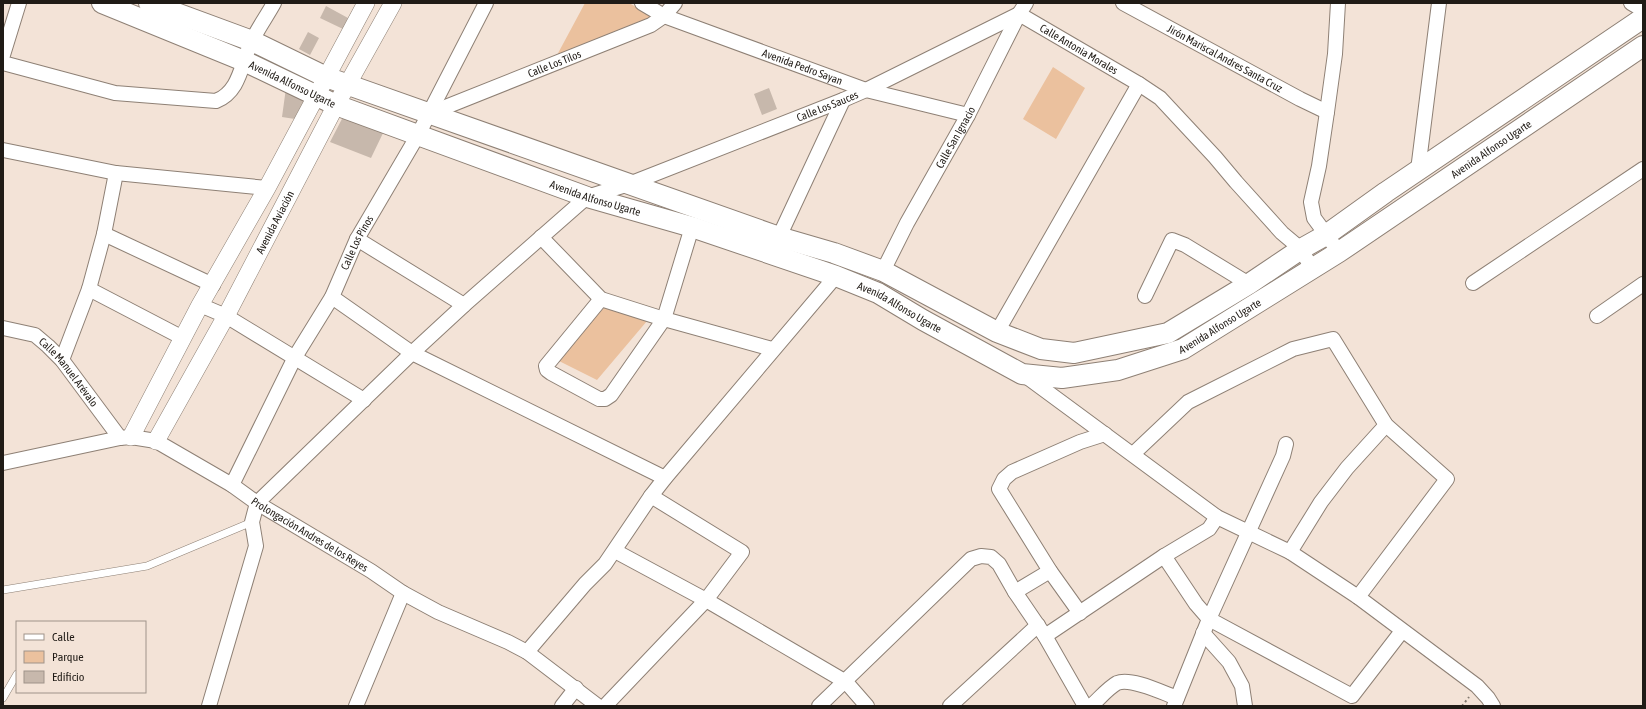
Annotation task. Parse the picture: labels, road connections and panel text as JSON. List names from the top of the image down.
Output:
{
  "streets": {
    "main road": ["Avenida Alfonso Ugarte"],
    "street": [
      "Calle Antonia Morales",
      "Jirón Mariscal Andres Santa Cruz",
      "Calle Los Tilos",
      "Avenida Pedro Sayan",
      "Calle Los Sauces",
      "Calle San Ignacio",
      "Avenida Aviación",
      "Calle Los Pinos",
      "Calle Manuel Arévalo",
      "Prolongación Andres de los Reyes"
    ]
  },
  "crossings": [
    ["Calle Antonia Morales", "Avenida Alfonso Ugarte"],
    ["Calle Antonia Morales", "Calle Los Sauces"],
    ["Calle Antonia Morales", "Calle San Ignacio"],
    ["Calle Los Tilos", "Avenida Pedro Sayan"],
    ["Calle Los Tilos", "Avenida Alfonso Ugarte"],
    ["Calle Los Tilos", "Calle Los Pinos"],
    ["Avenida Pedro Sayan", "Calle Los Sauces"],
    ["Avenida Pedro Sayan", "Calle San Ignacio"],
    ["Avenida Alfonso Ugarte", "Calle Los Sauces"],
    ["Avenida Alfonso Ugarte", "Calle San Ignacio"],
    ["Avenida Alfonso Ugarte", "Avenida Aviación"],
    ["Avenida Alfonso Ugarte", "Calle Los Pinos"],
    ["Calle Los Sauces", "Calle San Ignacio"],
    ["Avenida Aviación", "Prolongación Andres de los Reyes"],
    ["Calle Los Pinos", "Prolongación Andres de los Reyes"],
    ["Calle Manuel Arévalo", "Prolongación Andres de los Reyes"]
  ],
  "legend": ["Calle", "Parque", "Edificio"]
}
